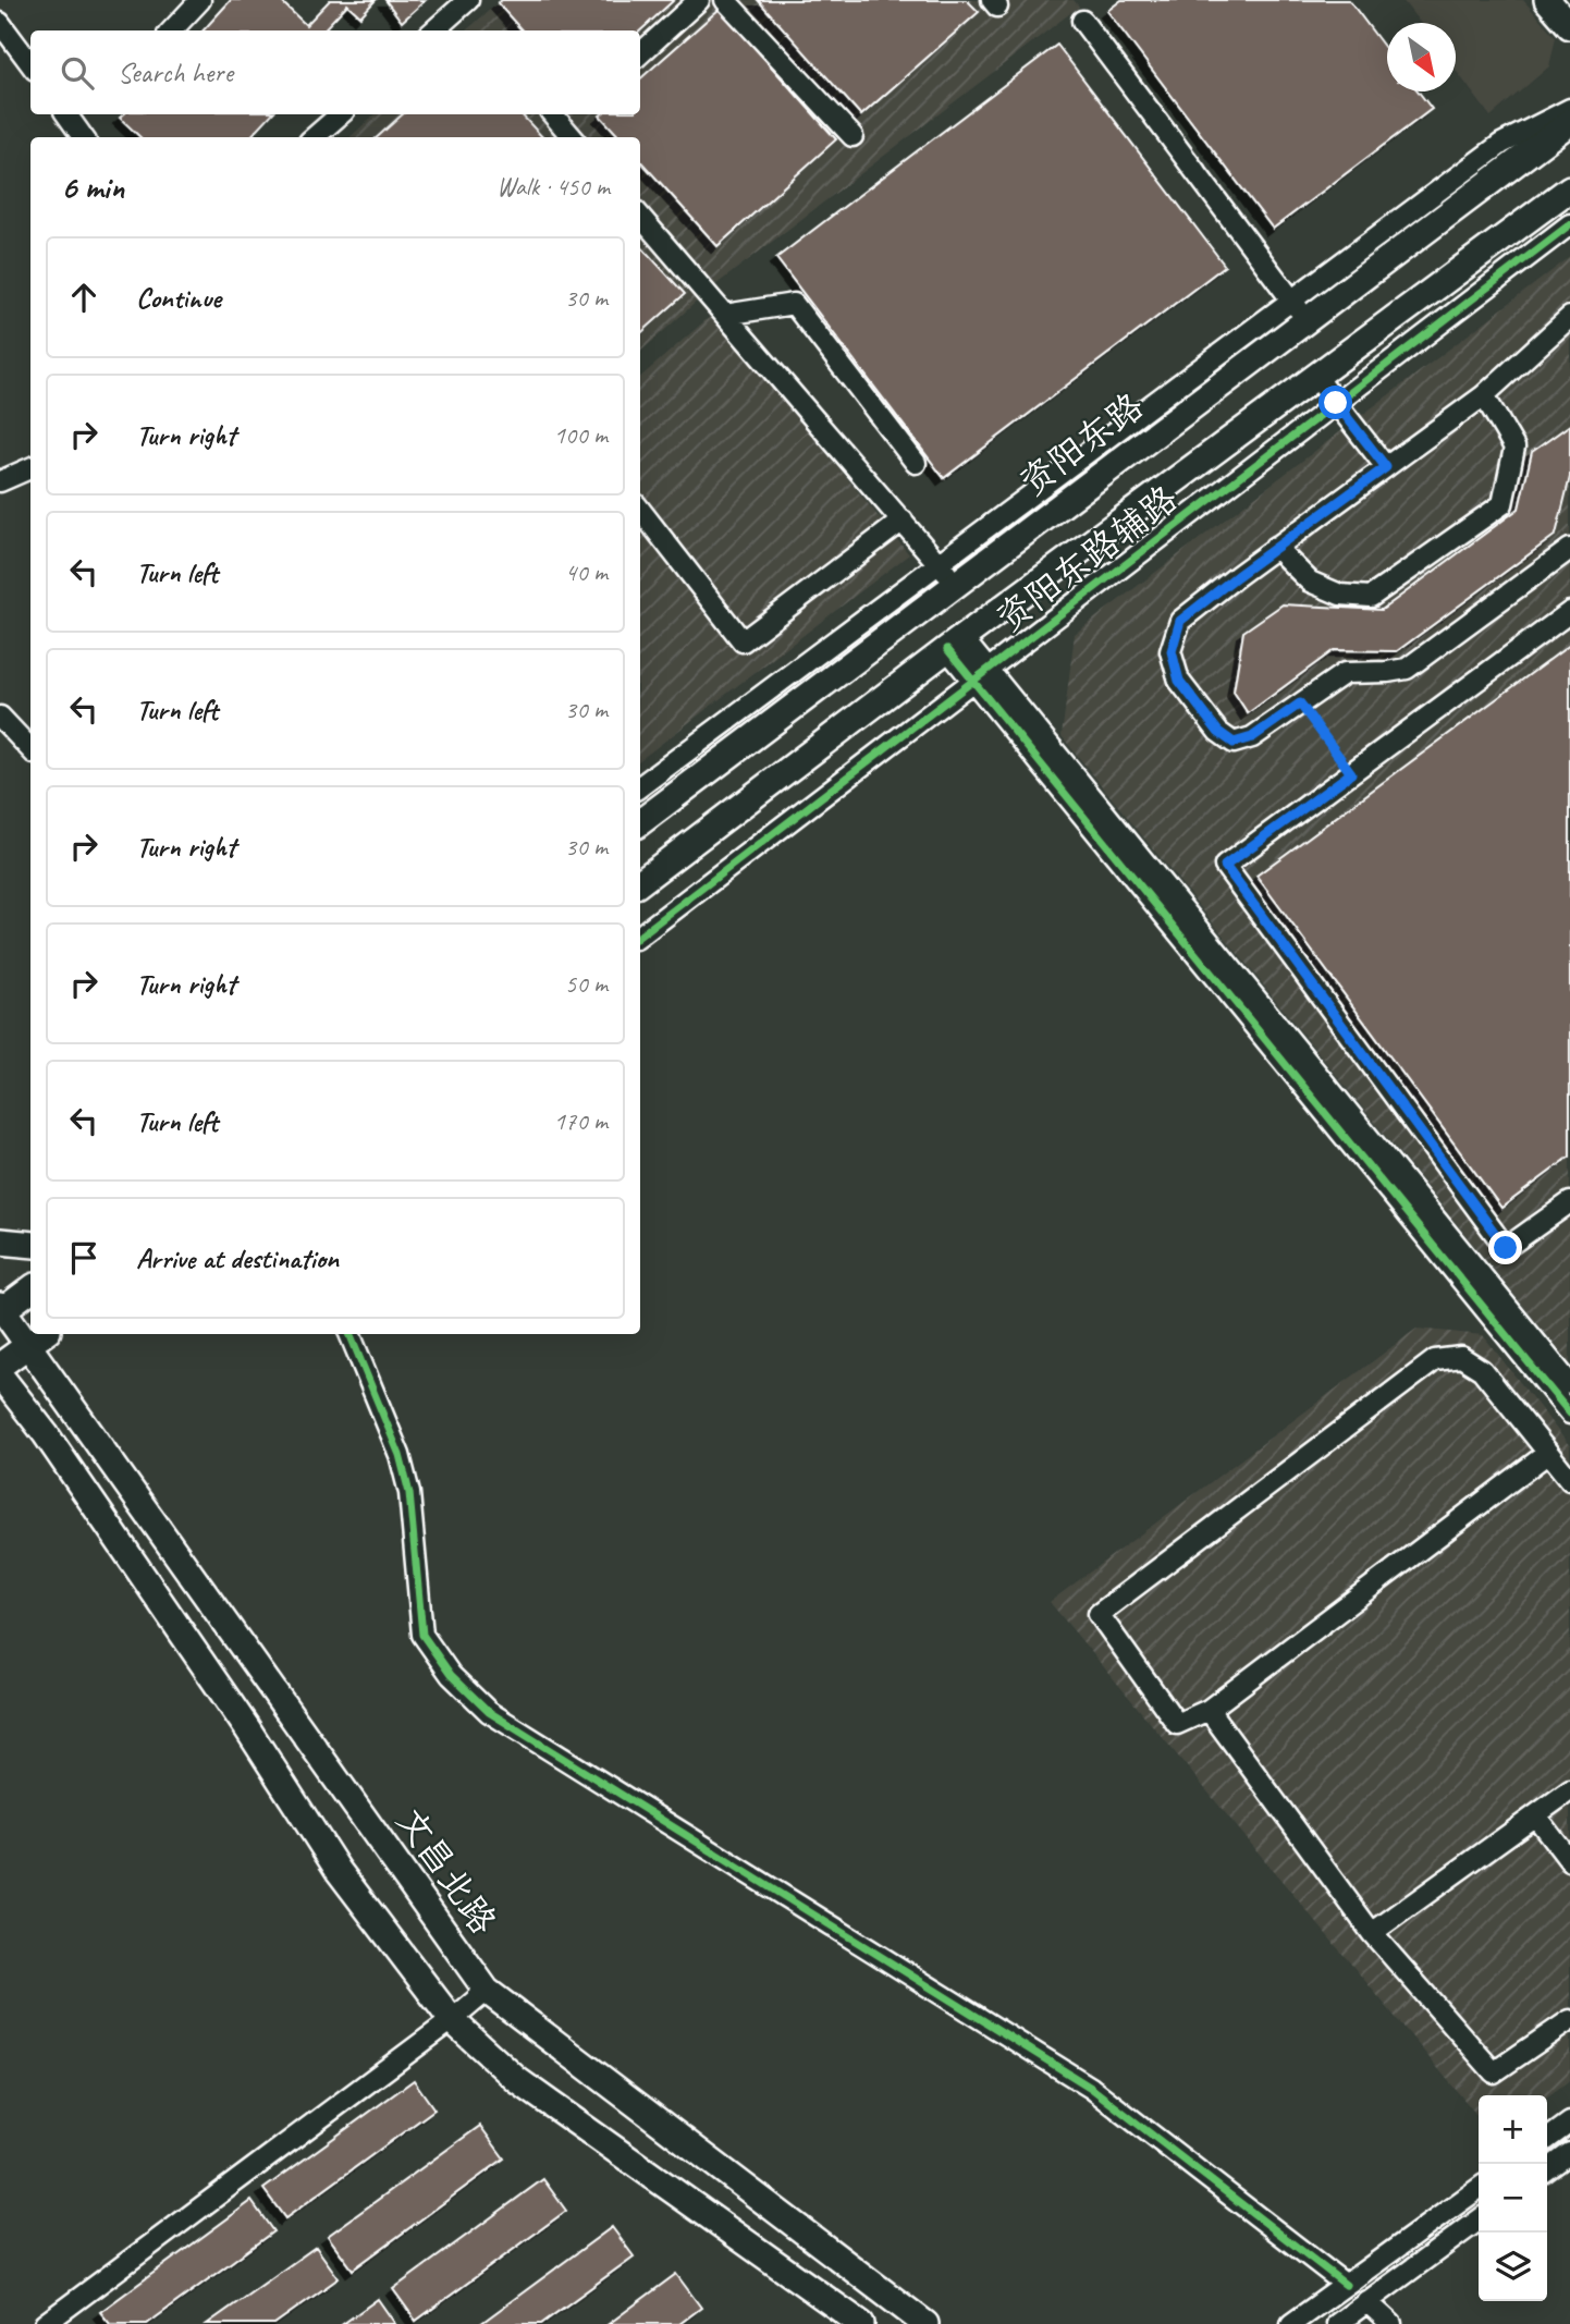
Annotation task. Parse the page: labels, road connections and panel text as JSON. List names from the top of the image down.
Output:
{
  "streets": {
    "main road": ["资阳东路", "文昌北路"],
    "street": ["资阳东路辅路"]
  },
  "north": "bottom right",
  "page": {
    "search": "Search here",
    "heading": ["6 min", "Walk · 450 m"],
    "list": [
      ["Continue", "30 m"],
      ["Turn right", "100 m"],
      ["Turn left", "40 m"],
      ["Turn left", "30 m"],
      ["Turn right", "30 m"],
      ["Turn right", "50 m"],
      ["Turn left", "170 m"],
      "Arrive at destination"
    ],
    "map_buttons": ["+", "−"]
  }
}
